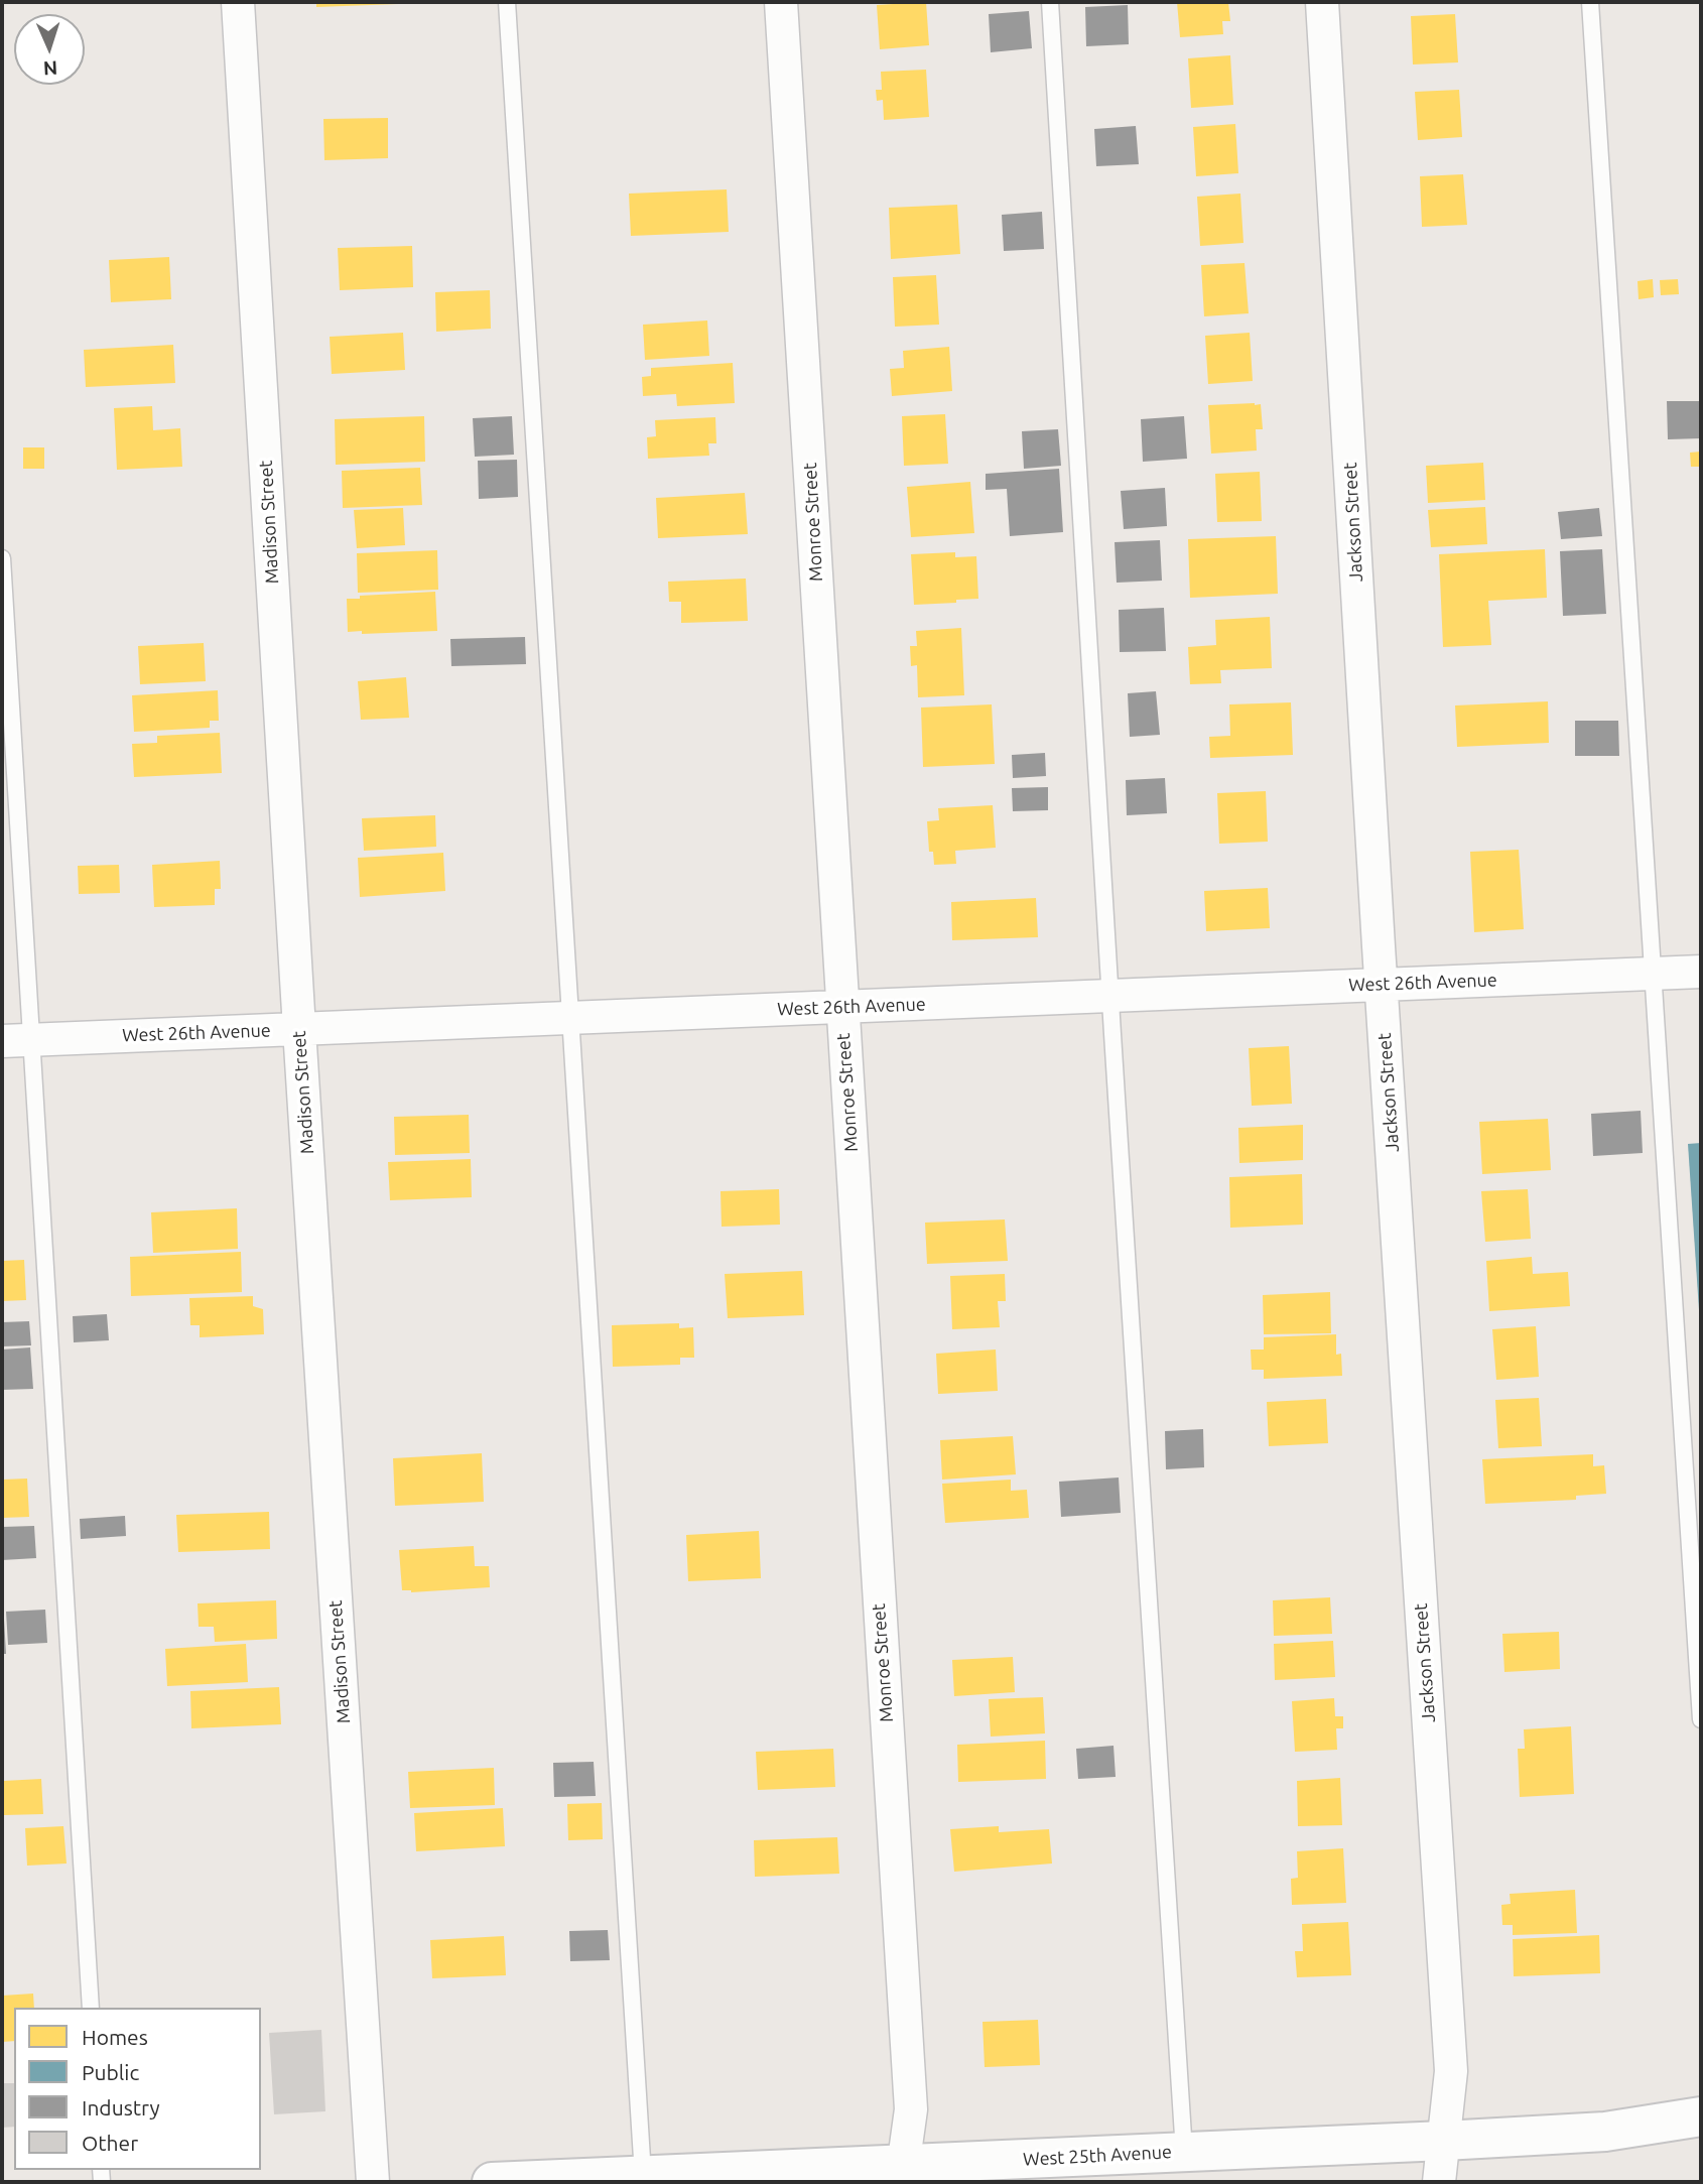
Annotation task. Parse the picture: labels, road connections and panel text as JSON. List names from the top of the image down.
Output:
{
  "streets": {
    "street": [
      "Madison Street",
      "Monroe Street",
      "Jackson Street",
      "West 26th Avenue",
      "West 25th Avenue"
    ]
  },
  "crossings": [
    ["Madison Street", "West 26th Avenue"],
    ["Monroe Street", "West 26th Avenue"],
    ["Monroe Street", "West 25th Avenue"],
    ["Jackson Street", "West 26th Avenue"],
    ["Jackson Street", "West 25th Avenue"]
  ],
  "legend": [
    "Homes",
    "Public",
    "Industry",
    "Other"
  ],
  "north": "bottom"
}
